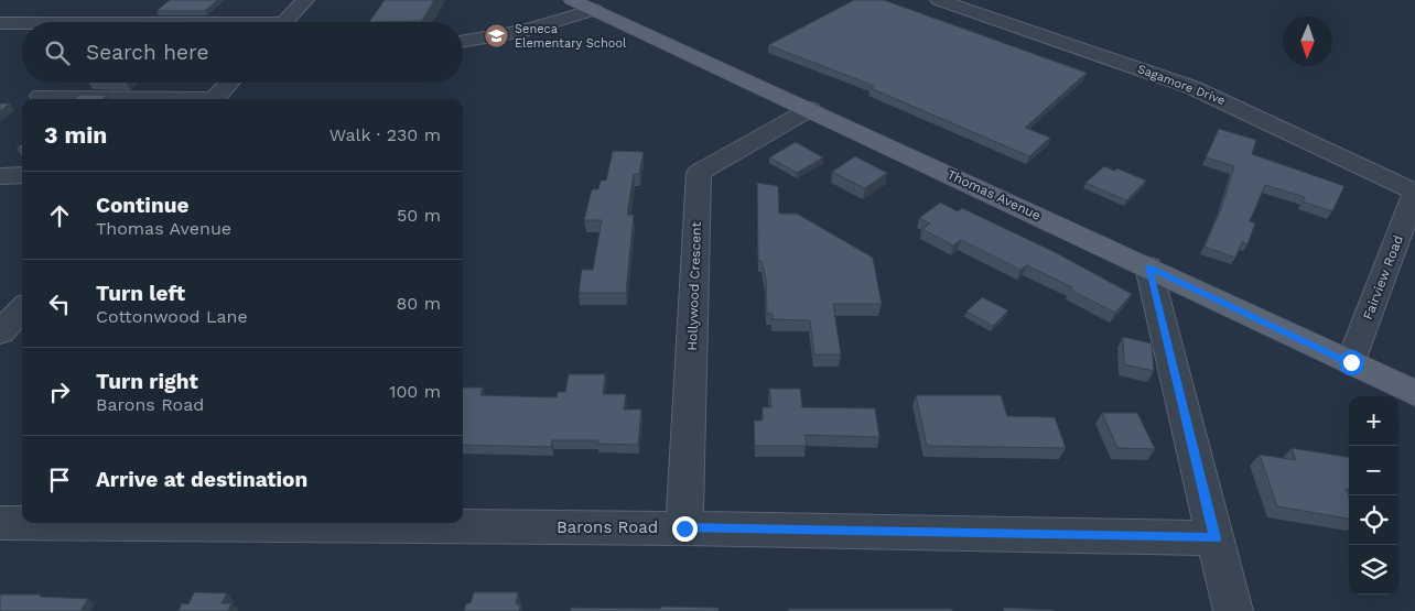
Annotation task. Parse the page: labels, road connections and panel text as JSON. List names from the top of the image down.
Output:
{
  "streets": {
    "main road": ["Thomas Avenue"],
    "street": [
      "Sagamore Drive",
      "Fairview Road",
      "Hollywood Crescent",
      "Barons Road"
    ]
  },
  "crossings": [
    ["Sagamore Drive", "Fairview Road"],
    ["Thomas Avenue", "Fairview Road"],
    ["Thomas Avenue", "Hollywood Crescent"],
    ["Hollywood Crescent", "Barons Road"]
  ],
  "places": {
    "school or university": ["Seneca Elementary School"]
  },
  "north": "bottom",
  "page": {
    "search": "Search here",
    "heading": ["3 min", "Walk · 230 m"],
    "list": [
      ["Continue", "Thomas Avenue", "50 m"],
      ["Turn left", "Cottonwood Lane", "80 m"],
      ["Turn right", "Barons Road", "100 m"],
      "Arrive at destination"
    ],
    "map_buttons": ["+", "−"]
  }
}
